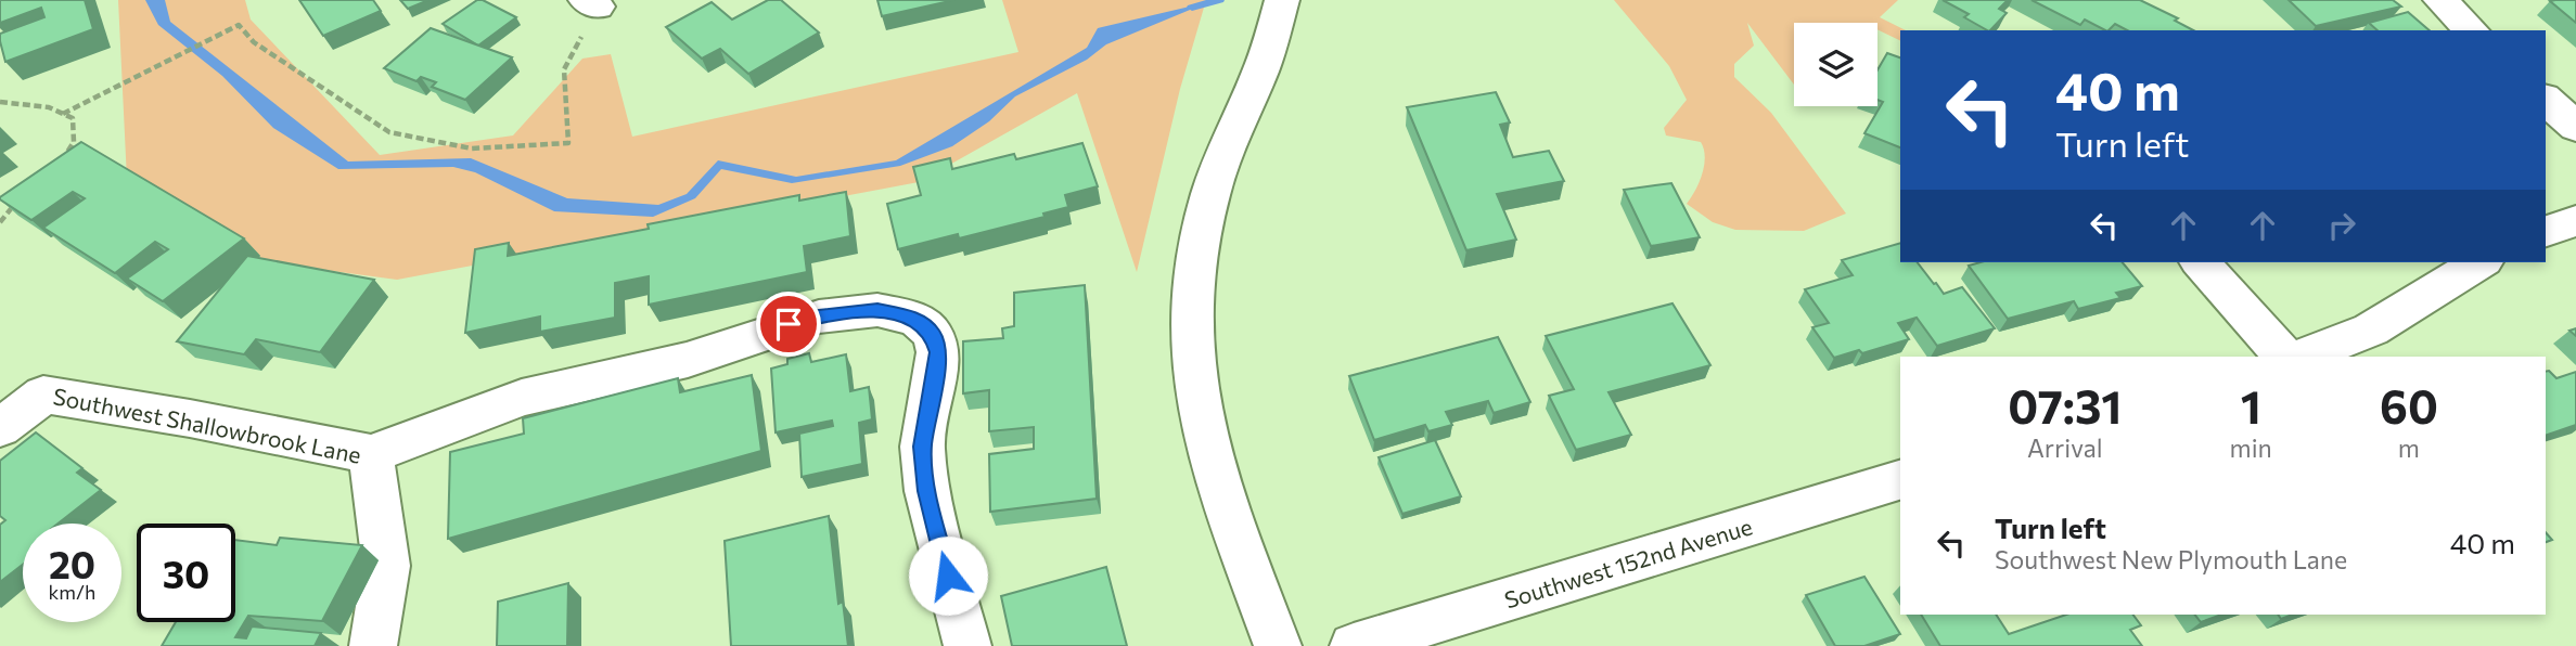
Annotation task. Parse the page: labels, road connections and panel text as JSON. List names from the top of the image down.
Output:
{
  "streets": {
    "street": ["Southwest Shallowbrook Lane", "Southwest 152nd Avenue"]
  },
  "page": {
    "turn": ["40 m", "Turn left"],
    "eta": [
      "07:31",
      "Arrival",
      "1",
      "min",
      "60",
      "m"
    ],
    "list": [
      {
        "name": "Turn left",
        "note": "Southwest New Plymouth Lane",
        "value": "40 m"
      }
    ],
    "speed": "20 km/h",
    "limit": "30"
  }
}
